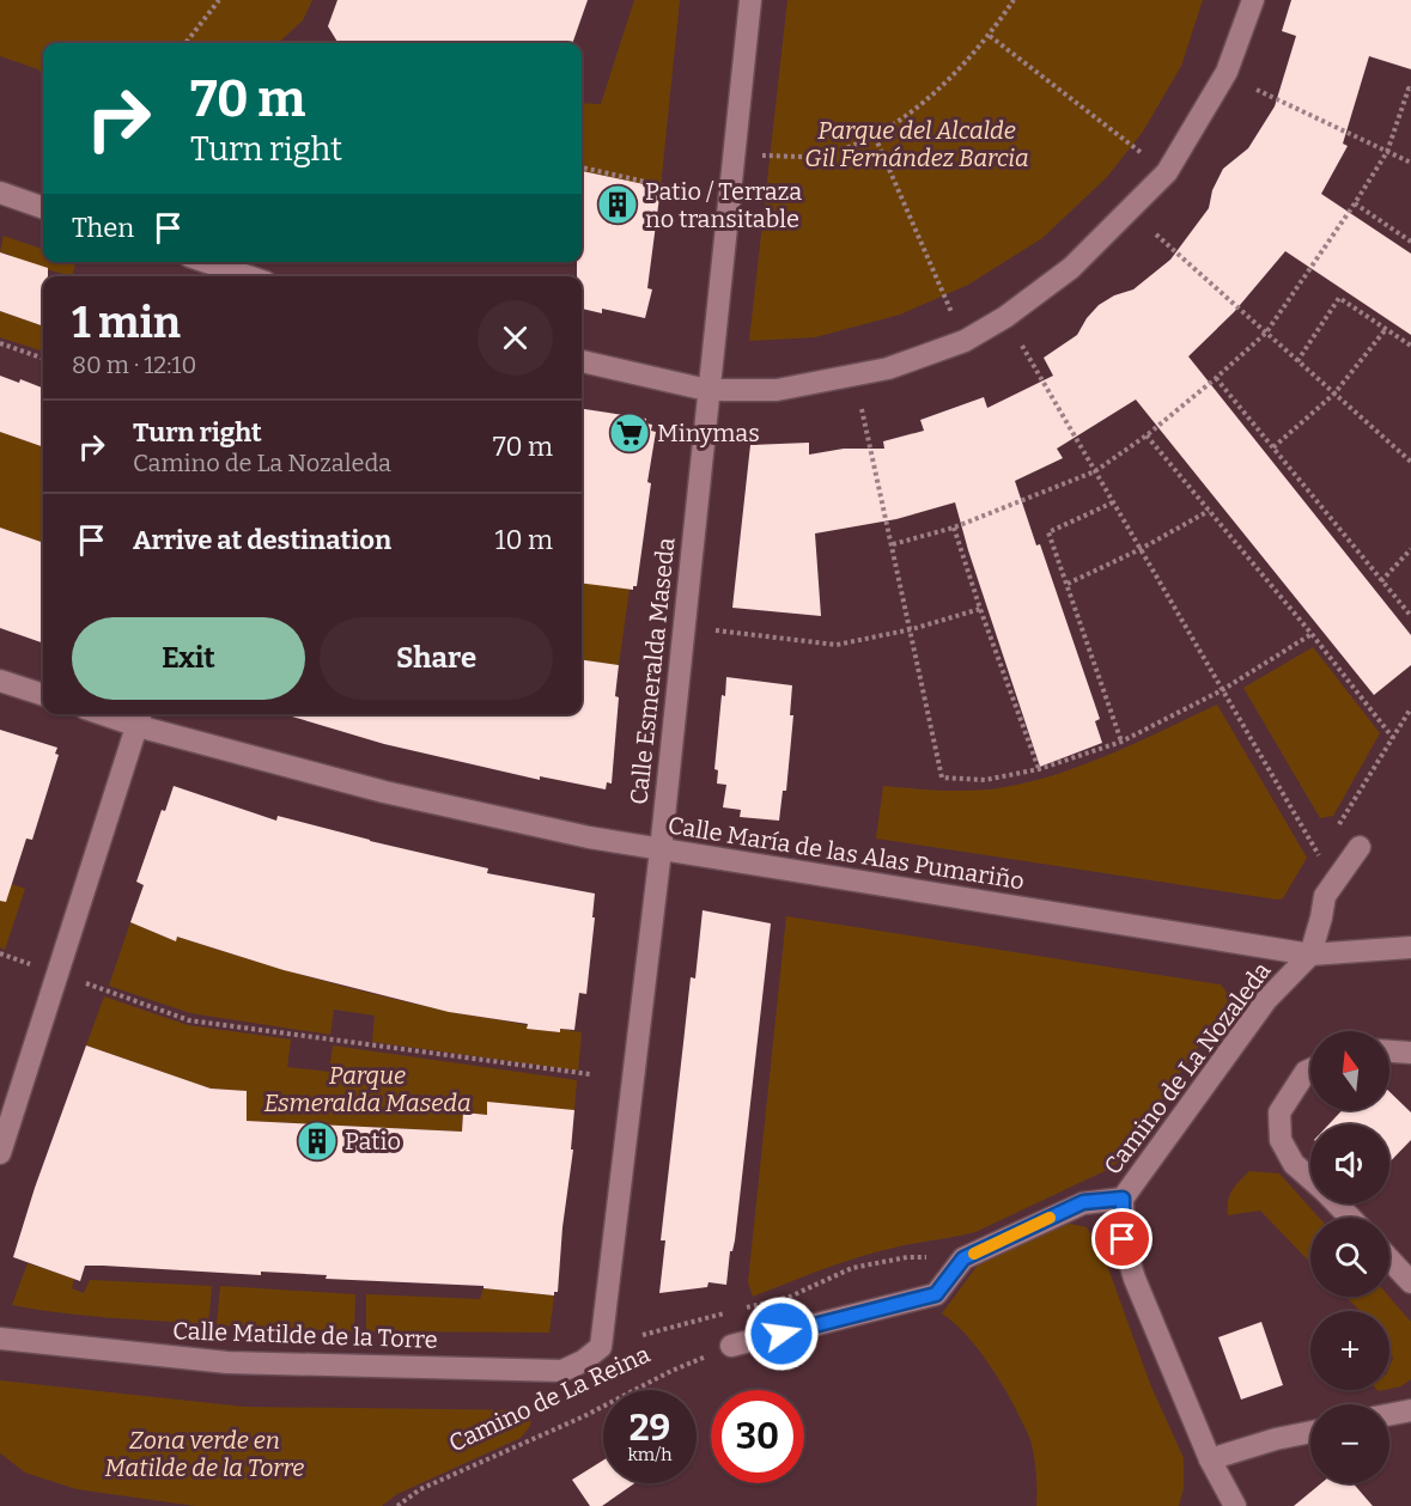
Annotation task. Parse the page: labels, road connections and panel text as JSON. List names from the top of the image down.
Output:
{
  "streets": {
    "street": [
      "Calle Esmeralda Maseda",
      "Calle María de las Alas Pumariño",
      "Camino de La Nozaleda",
      "Calle Matilde de la Torre"
    ],
    "path": ["Camino de La Reina"]
  },
  "crossings": [
    ["Calle Esmeralda Maseda", "Calle María de las Alas Pumariño"],
    ["Calle Esmeralda Maseda", "Calle Matilde de la Torre"],
    ["Calle María de las Alas Pumariño", "Camino de La Nozaleda"]
  ],
  "parks": ["Parque del Alcalde Gil Fernández Barcia", "Parque Esmeralda Maseda", "Zona verde en Matilde de la Torre"],
  "places": {
    "building": ["Patio / Terraza no transitable", "Patio"],
    "supermarket": ["Minymas"]
  },
  "north": "top",
  "page": {
    "turn": ["70 m", "Turn right"],
    "then": "Then",
    "heading": ["1 min", "80 m · 12:10"],
    "list": [
      {
        "name": "Turn right",
        "note": "Camino de La Nozaleda",
        "value": "70 m"
      },
      {
        "name": "Arrive at destination",
        "value": "10 m"
      }
    ],
    "buttons": ["Exit", "Share"],
    "map_buttons": ["+", "−"],
    "speed": "29 km/h",
    "limit": "30"
  }
}
